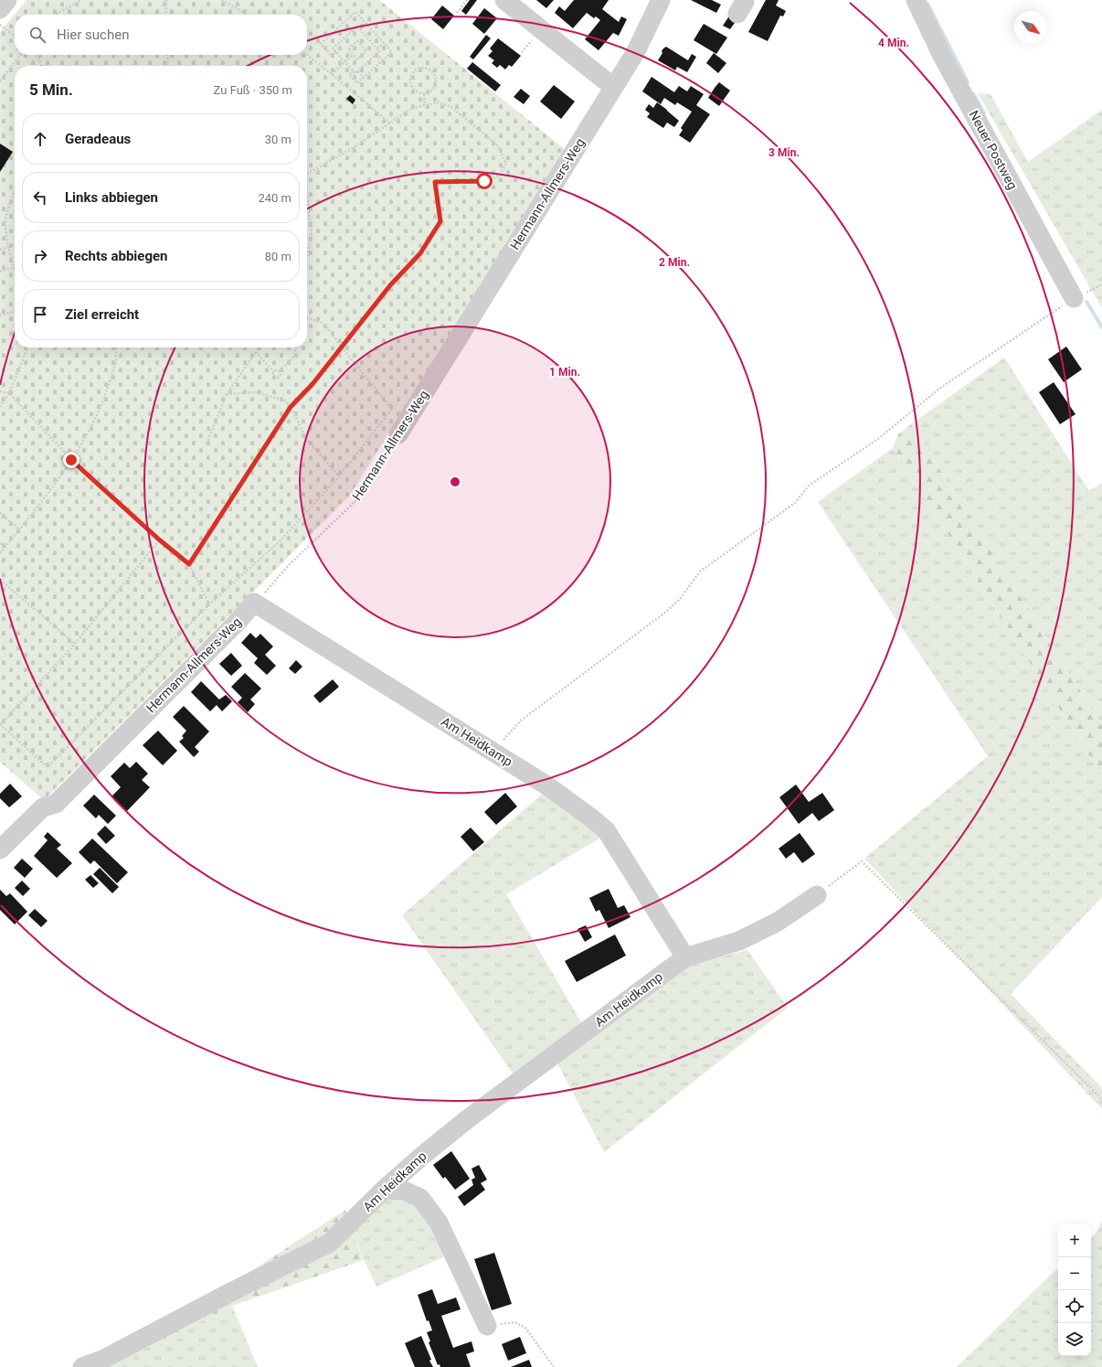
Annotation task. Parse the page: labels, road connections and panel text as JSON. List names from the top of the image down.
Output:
{
  "streets": {
    "street": ["Neuer Postweg", "Hermann-Allmers-Weg", "Am Heidkamp"]
  },
  "crossings": [
    ["Hermann-Allmers-Weg", "Am Heidkamp"]
  ],
  "north": "bottom right",
  "page": {
    "search": "Hier suchen",
    "heading": ["5 Min.", "Zu Fuß · 350 m"],
    "list": [
      ["Geradeaus", "30 m"],
      ["Links abbiegen", "240 m"],
      ["Rechts abbiegen", "80 m"],
      "Ziel erreicht"
    ],
    "map_buttons": ["+", "−"]
  },
  "rings": [
    "4 Min.",
    "3 Min.",
    "2 Min.",
    "1 Min."
  ]
}
